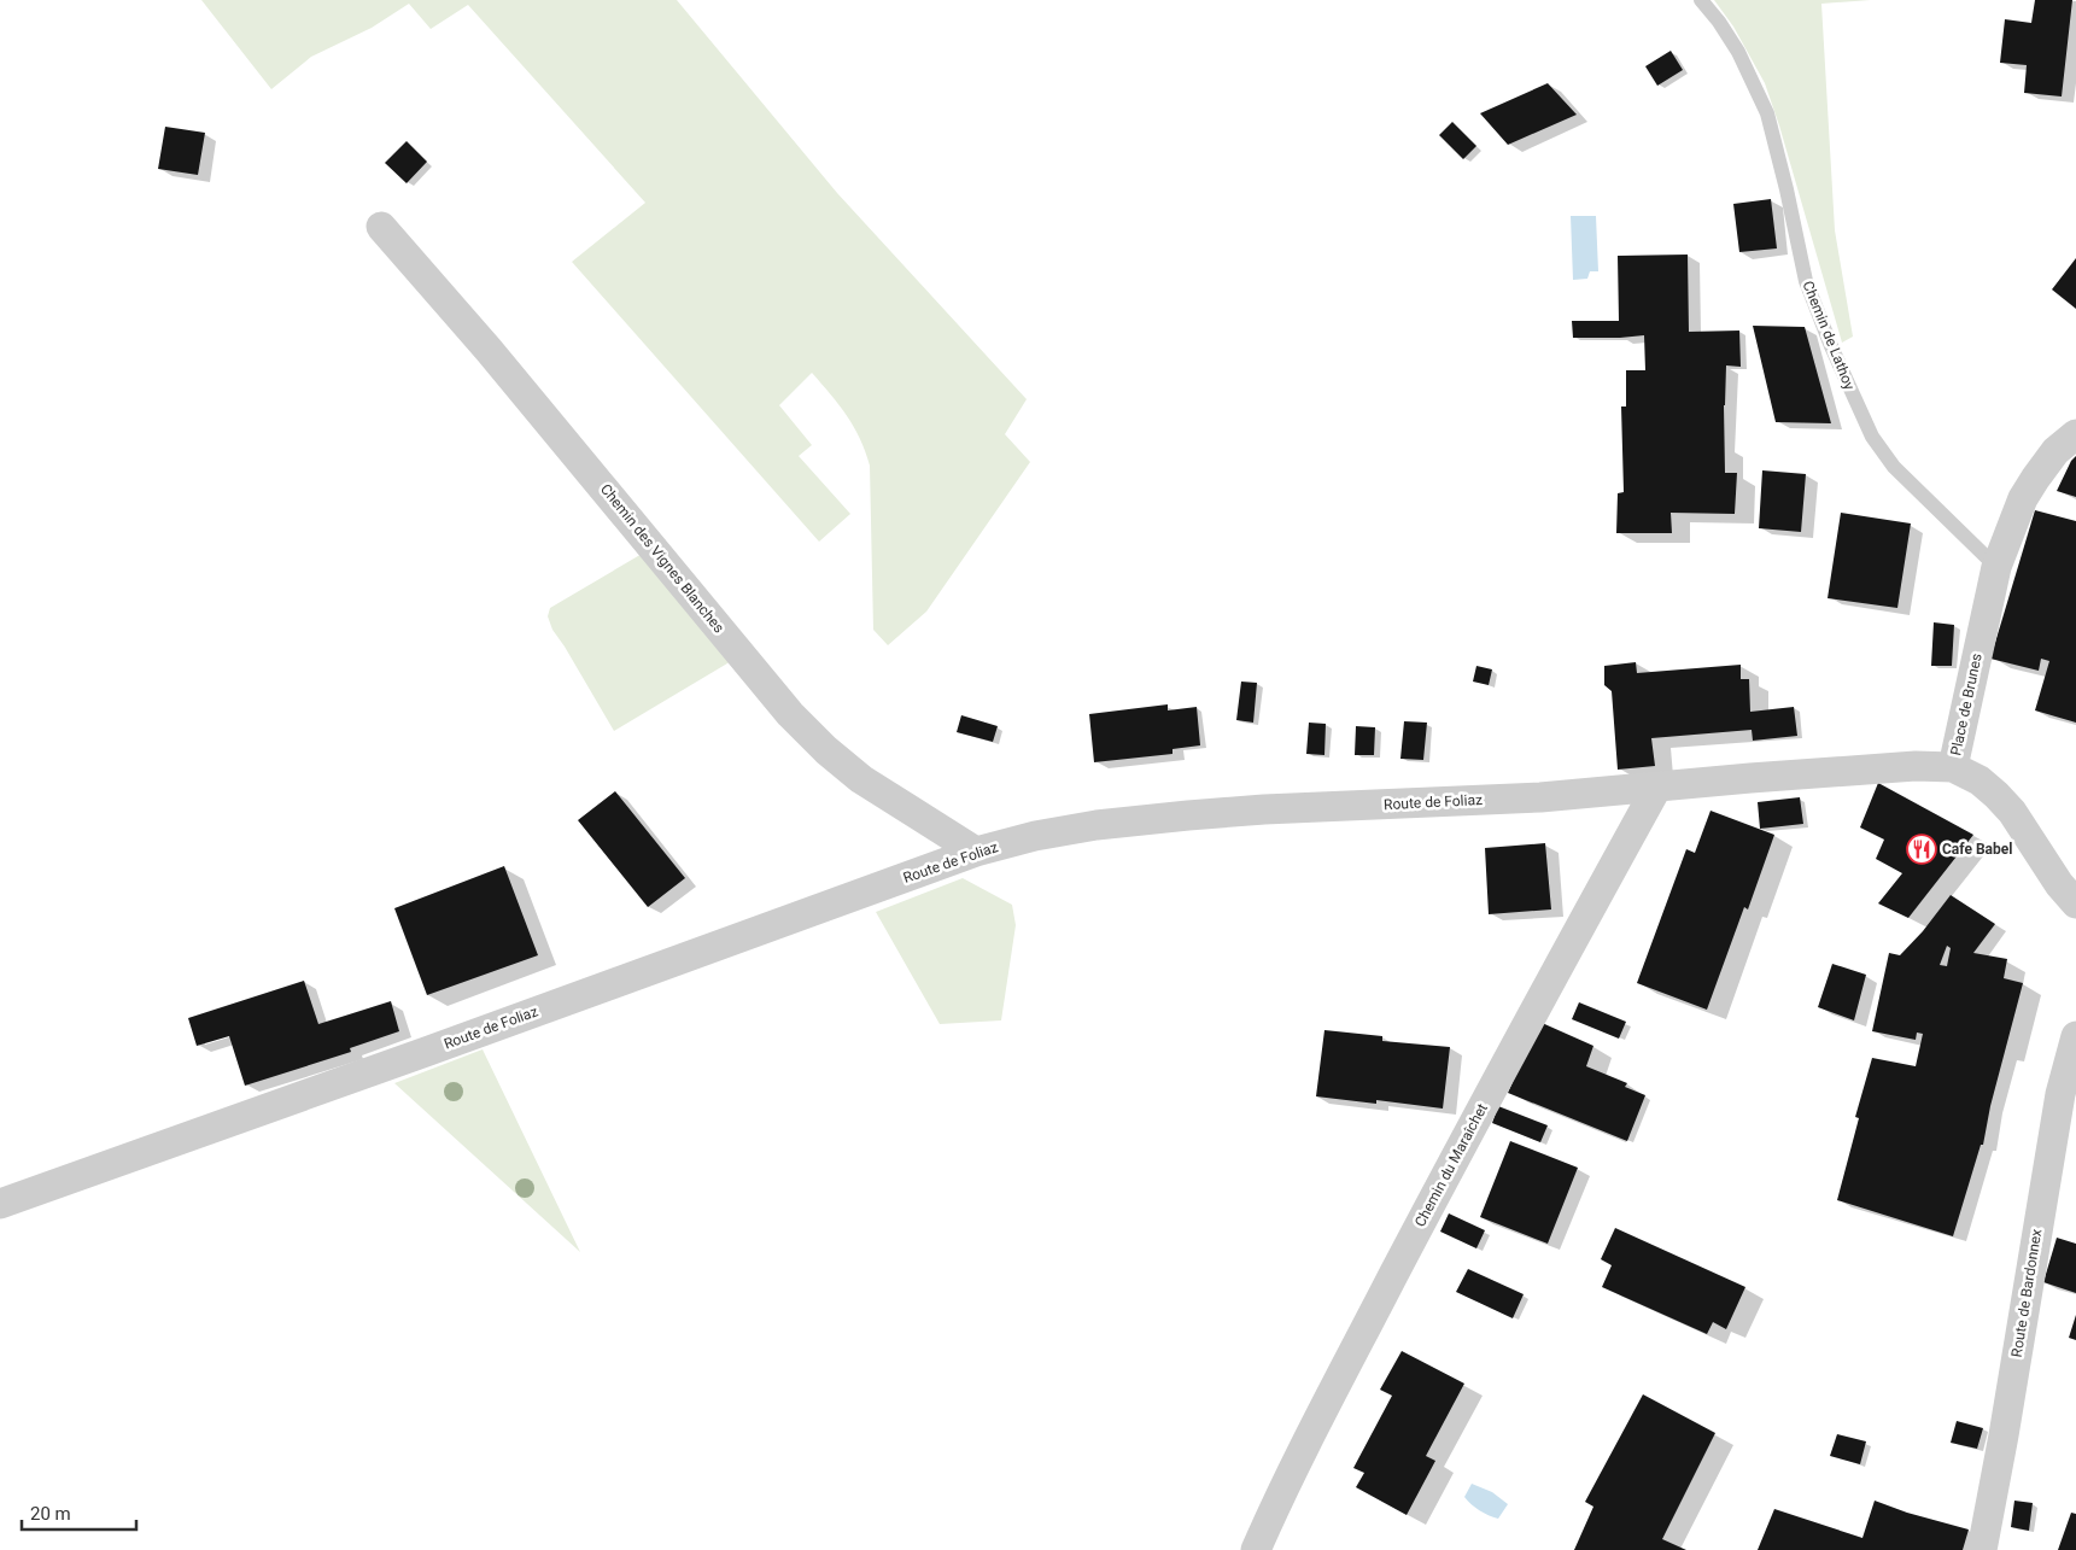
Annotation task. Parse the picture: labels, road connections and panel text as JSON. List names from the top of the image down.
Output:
{
  "streets": {
    "street": [
      "Chemin des Vignes Blanches",
      "Place de Brunes",
      "Route de Foliaz",
      "Chemin du Maraîchet",
      "Route de Bardonnex"
    ],
    "lane": ["Chemin de Lathoy"]
  },
  "crossings": [
    ["Chemin de Lathoy", "Place de Brunes"],
    ["Chemin des Vignes Blanches", "Route de Foliaz"],
    ["Place de Brunes", "Route de Foliaz"],
    ["Route de Foliaz", "Chemin du Maraîchet"]
  ],
  "places": {
    "restaurant": ["Cafe Babel"]
  },
  "scale_bar": "20 m"
}
